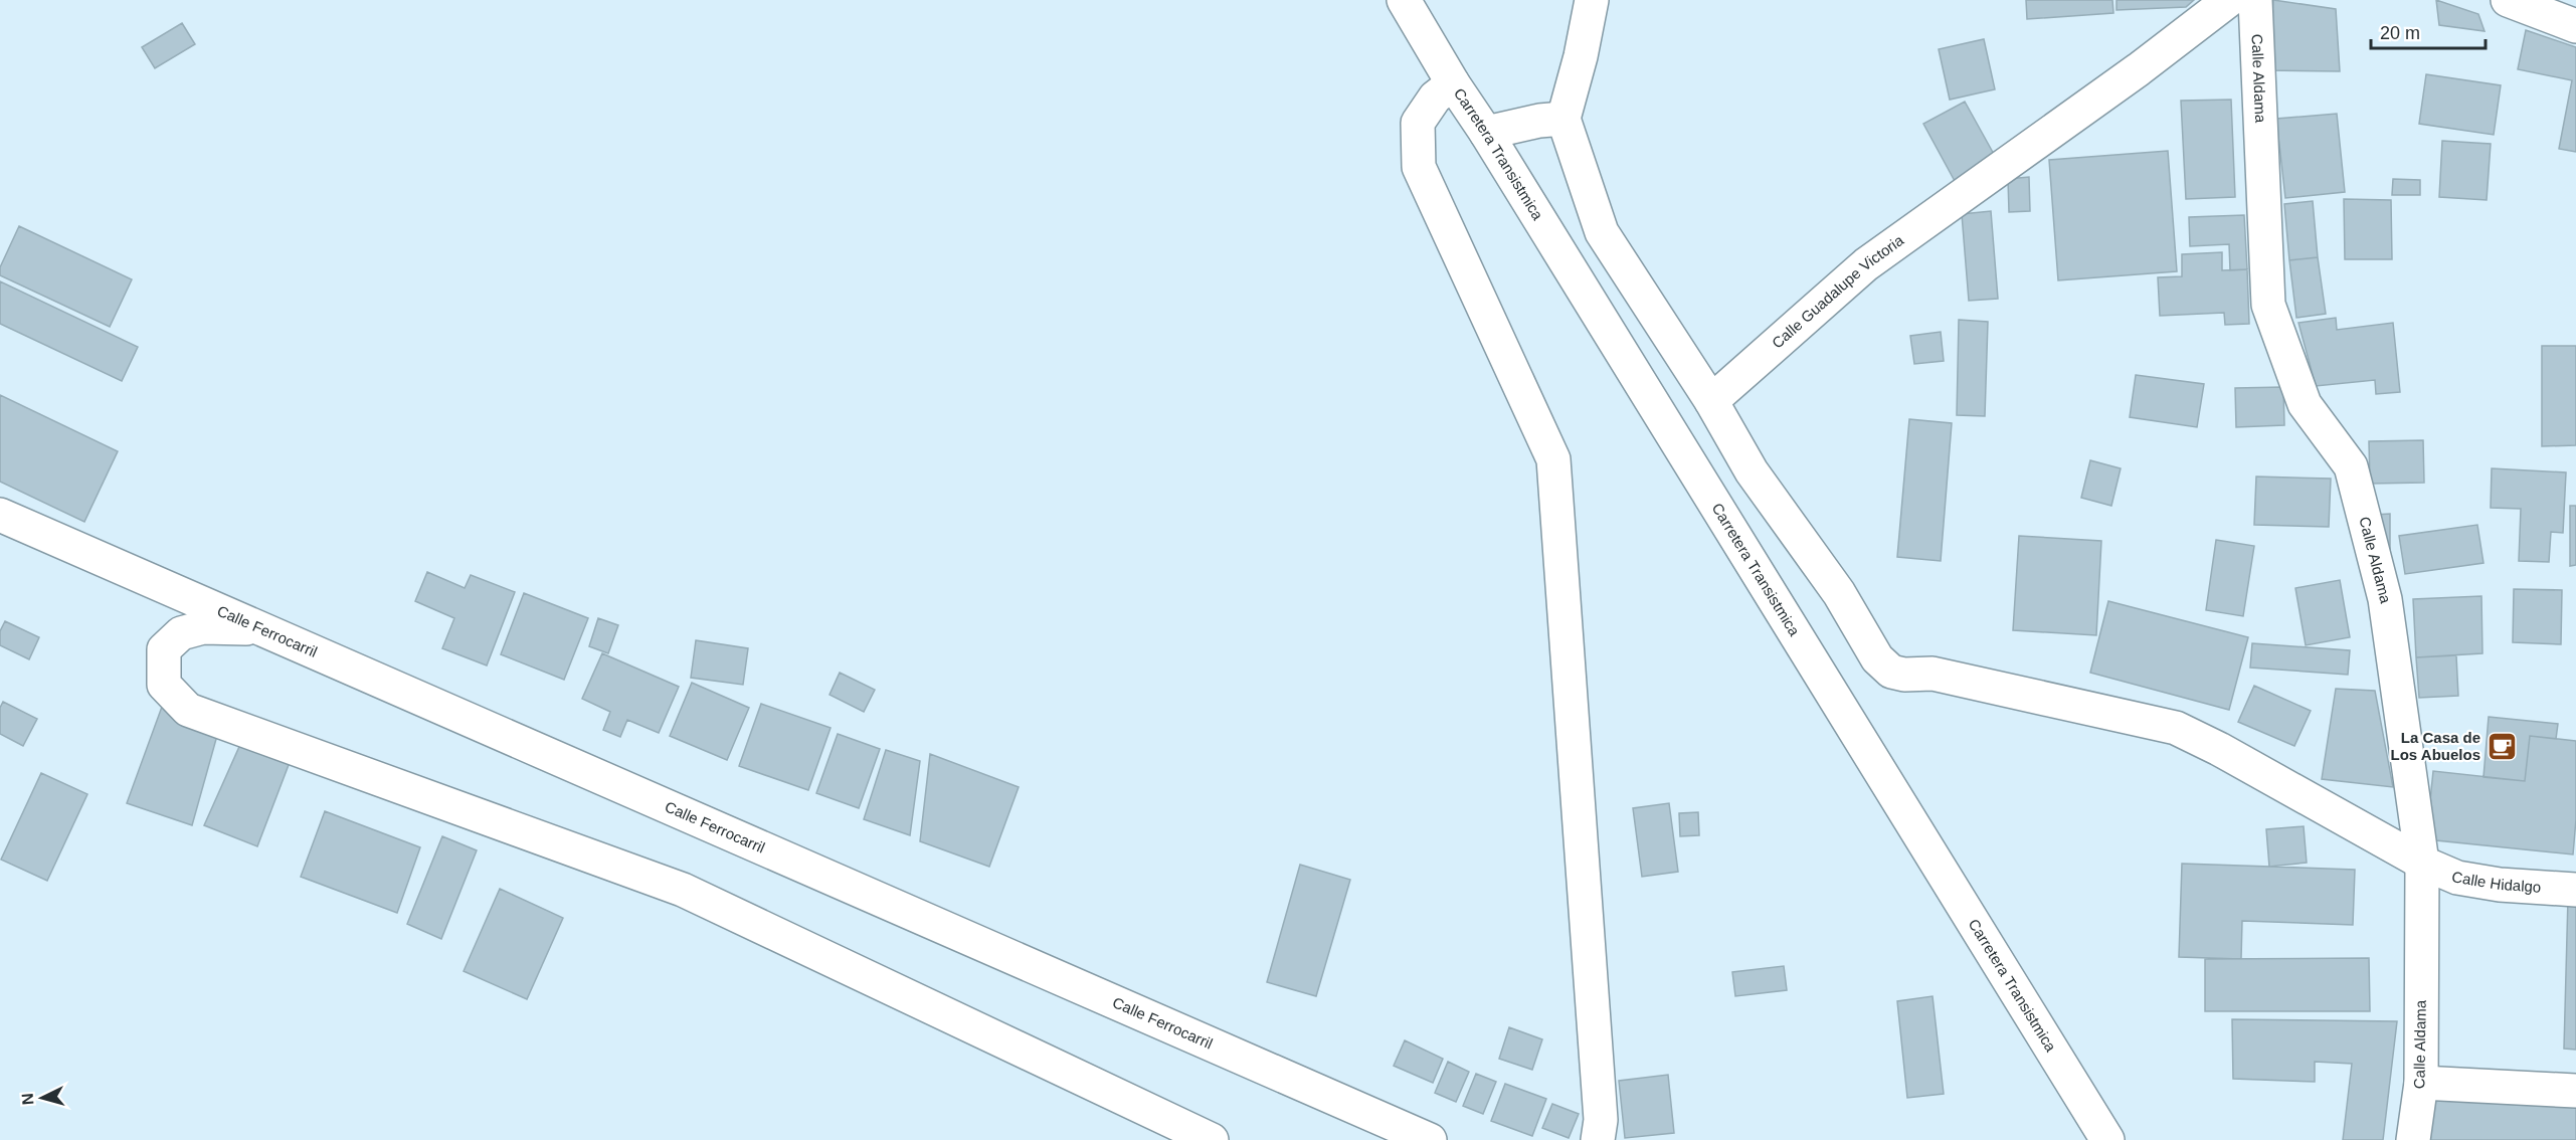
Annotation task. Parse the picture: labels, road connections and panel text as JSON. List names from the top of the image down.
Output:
{
  "streets": {
    "street": [
      "Calle Aldama",
      "Carretera Transistmica",
      "Calle Guadalupe Victoria",
      "Calle Ferrocarril",
      "Calle Hidalgo"
    ]
  },
  "crossings": [
    ["Calle Aldama", "Calle Hidalgo"],
    ["Calle Guadalupe Victoria", "Calle Hidalgo"]
  ],
  "places": {
    "cafe": ["La Casa de Los Abuelos"]
  },
  "scale_bar": "20 m",
  "north": "left"
}
